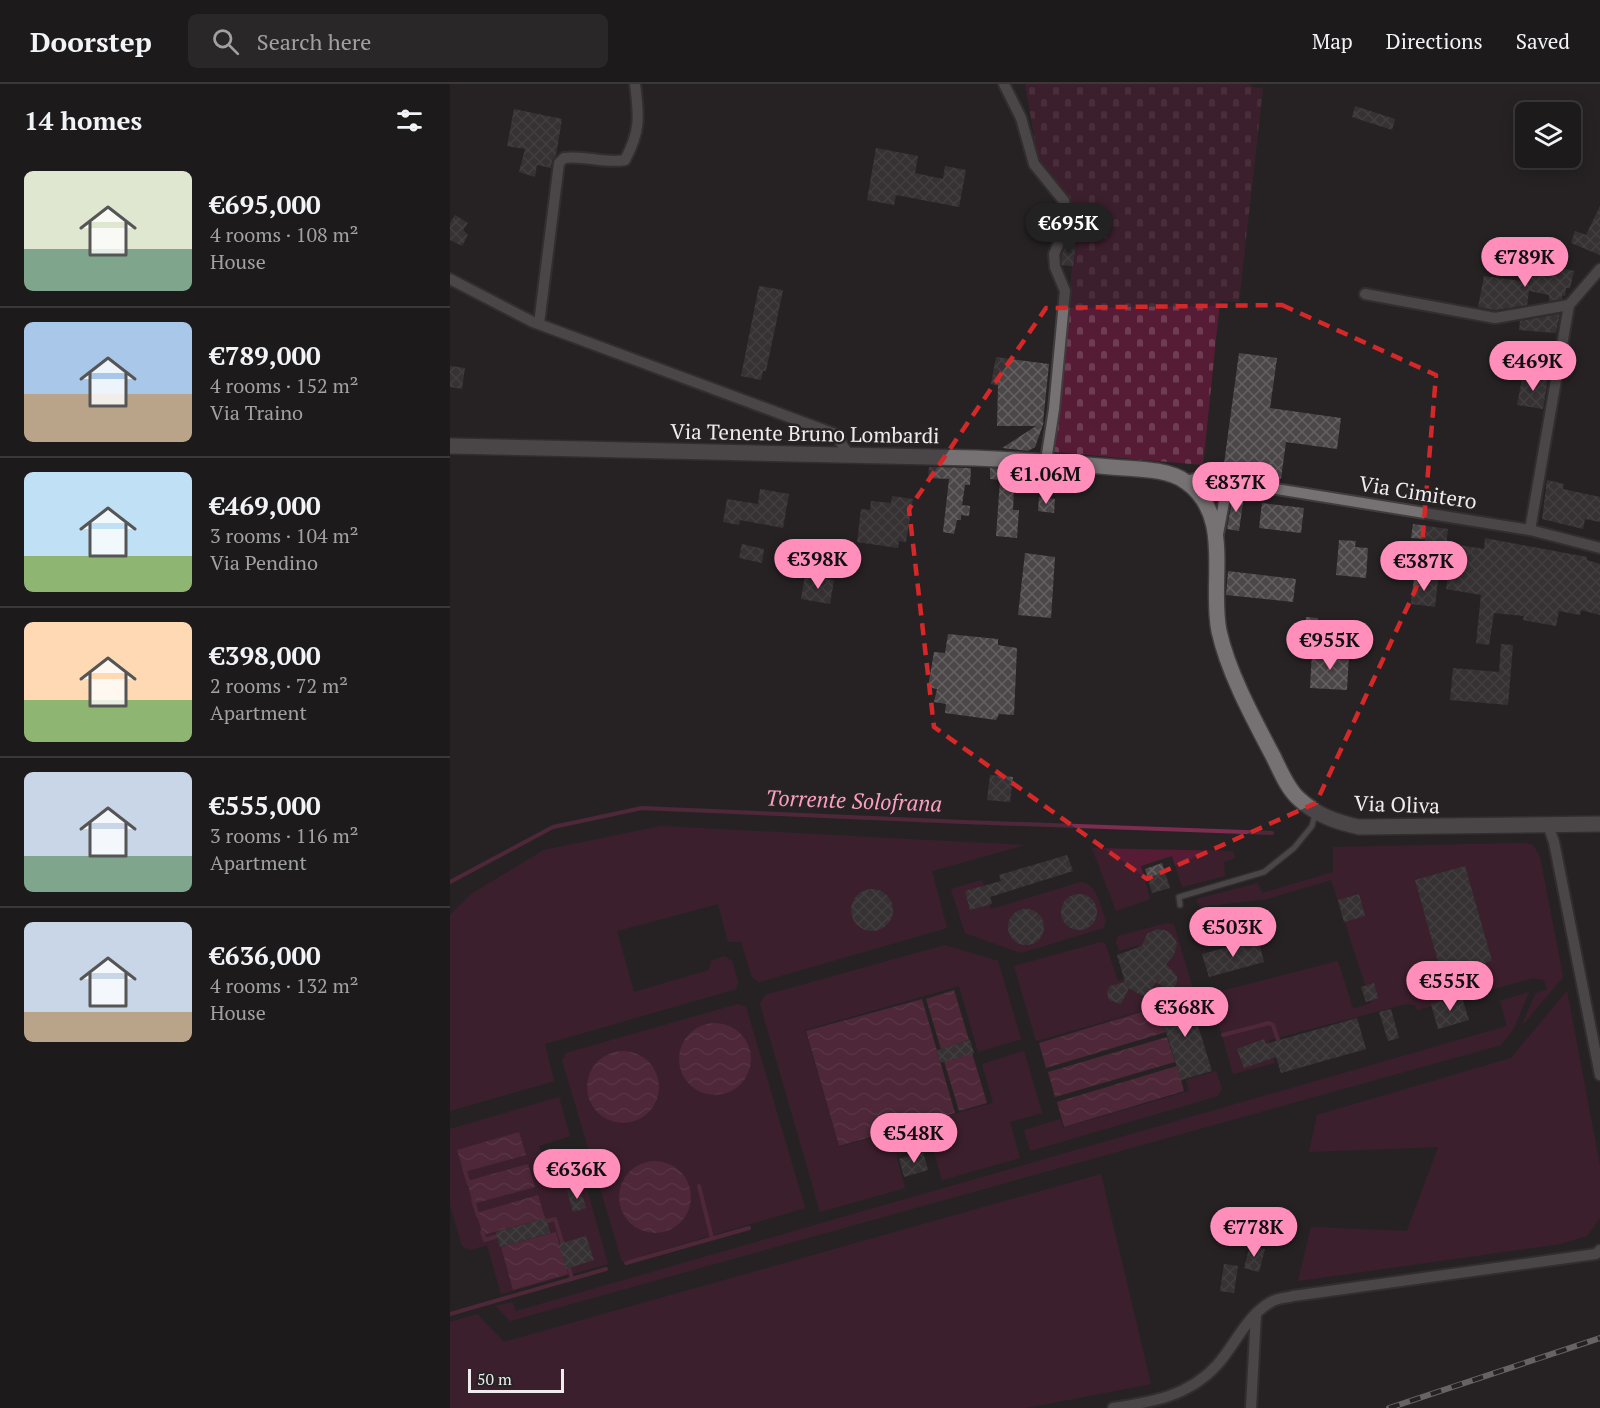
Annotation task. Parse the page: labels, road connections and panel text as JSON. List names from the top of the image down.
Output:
{
  "streets": {
    "main road": ["Via Tenente Bruno Lombardi", "Via Oliva"],
    "street": ["Via Cimitero"]
  },
  "crossings": [
    ["Via Tenente Bruno Lombardi", "Via Oliva"],
    ["Via Cimitero", "Via Oliva"]
  ],
  "water": ["Torrente Solofrana"],
  "scale_bar": "50 m",
  "page": {
    "header": "Doorstep",
    "search": "Search here",
    "nav": ["Map", "Directions", "Saved"],
    "heading": "14 homes",
    "list": [
      {
        "name": "€695,000",
        "note": "4 rooms · 108 m² · House"
      },
      {
        "name": "€789,000",
        "note": "4 rooms · 152 m² · Via Traino"
      },
      {
        "name": "€469,000",
        "note": "3 rooms · 104 m² · Via Pendino"
      },
      {
        "name": "€398,000",
        "note": "2 rooms · 72 m² · Apartment"
      },
      {
        "name": "€555,000",
        "note": "3 rooms · 116 m² · Apartment"
      },
      {
        "name": "€636,000",
        "note": "4 rooms · 132 m² · House"
      }
    ],
    "price": [
      "€695K",
      "€789K",
      "€469K",
      "€1.06M",
      "€837K",
      "€398K",
      "€387K",
      "€955K",
      "€503K",
      "€555K",
      "€368K",
      "€548K",
      "€636K",
      "€778K"
    ],
    "scale": "50 m"
  }
}
